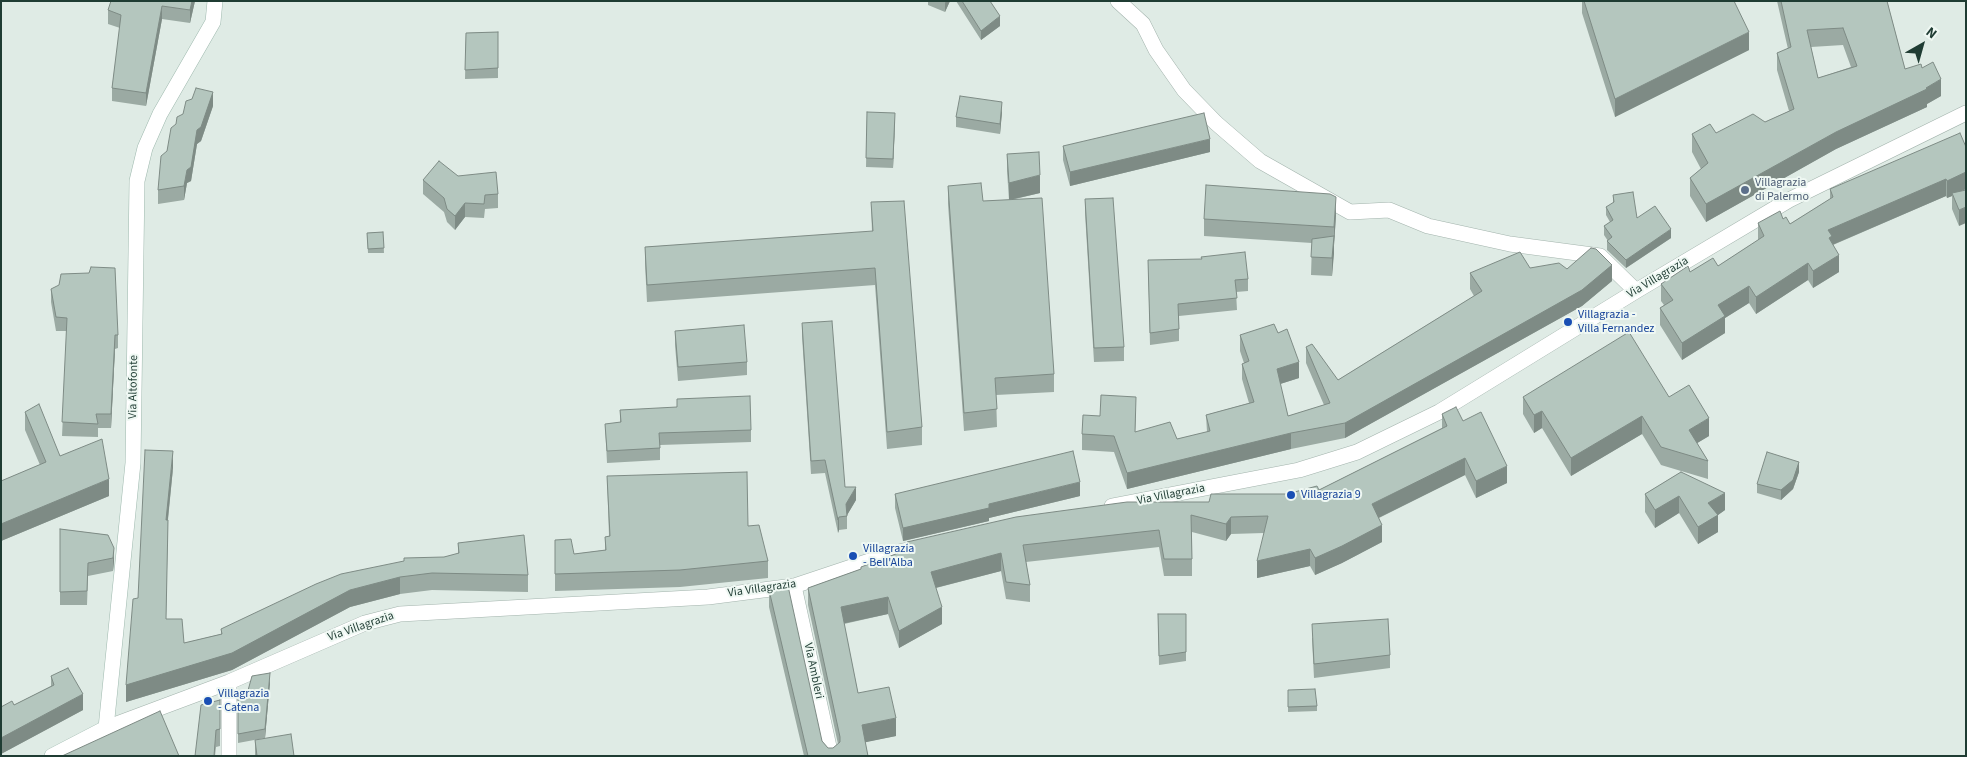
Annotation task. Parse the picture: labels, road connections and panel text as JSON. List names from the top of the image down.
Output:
{
  "streets": {
    "street": ["Via Villagrazia", "Via Altofonte", "Via Ambleri"]
  },
  "crossings": [
    ["Via Villagrazia", "Via Altofonte"],
    ["Via Villagrazia", "Via Ambleri"]
  ],
  "places": [
    "Villagrazia di Palermo",
    "Villagrazia - Villa Fernandez",
    "Villagrazia 9",
    "Villagrazia - Bell'Alba",
    "Villagrazia - Catena"
  ],
  "north": "top right"
}
